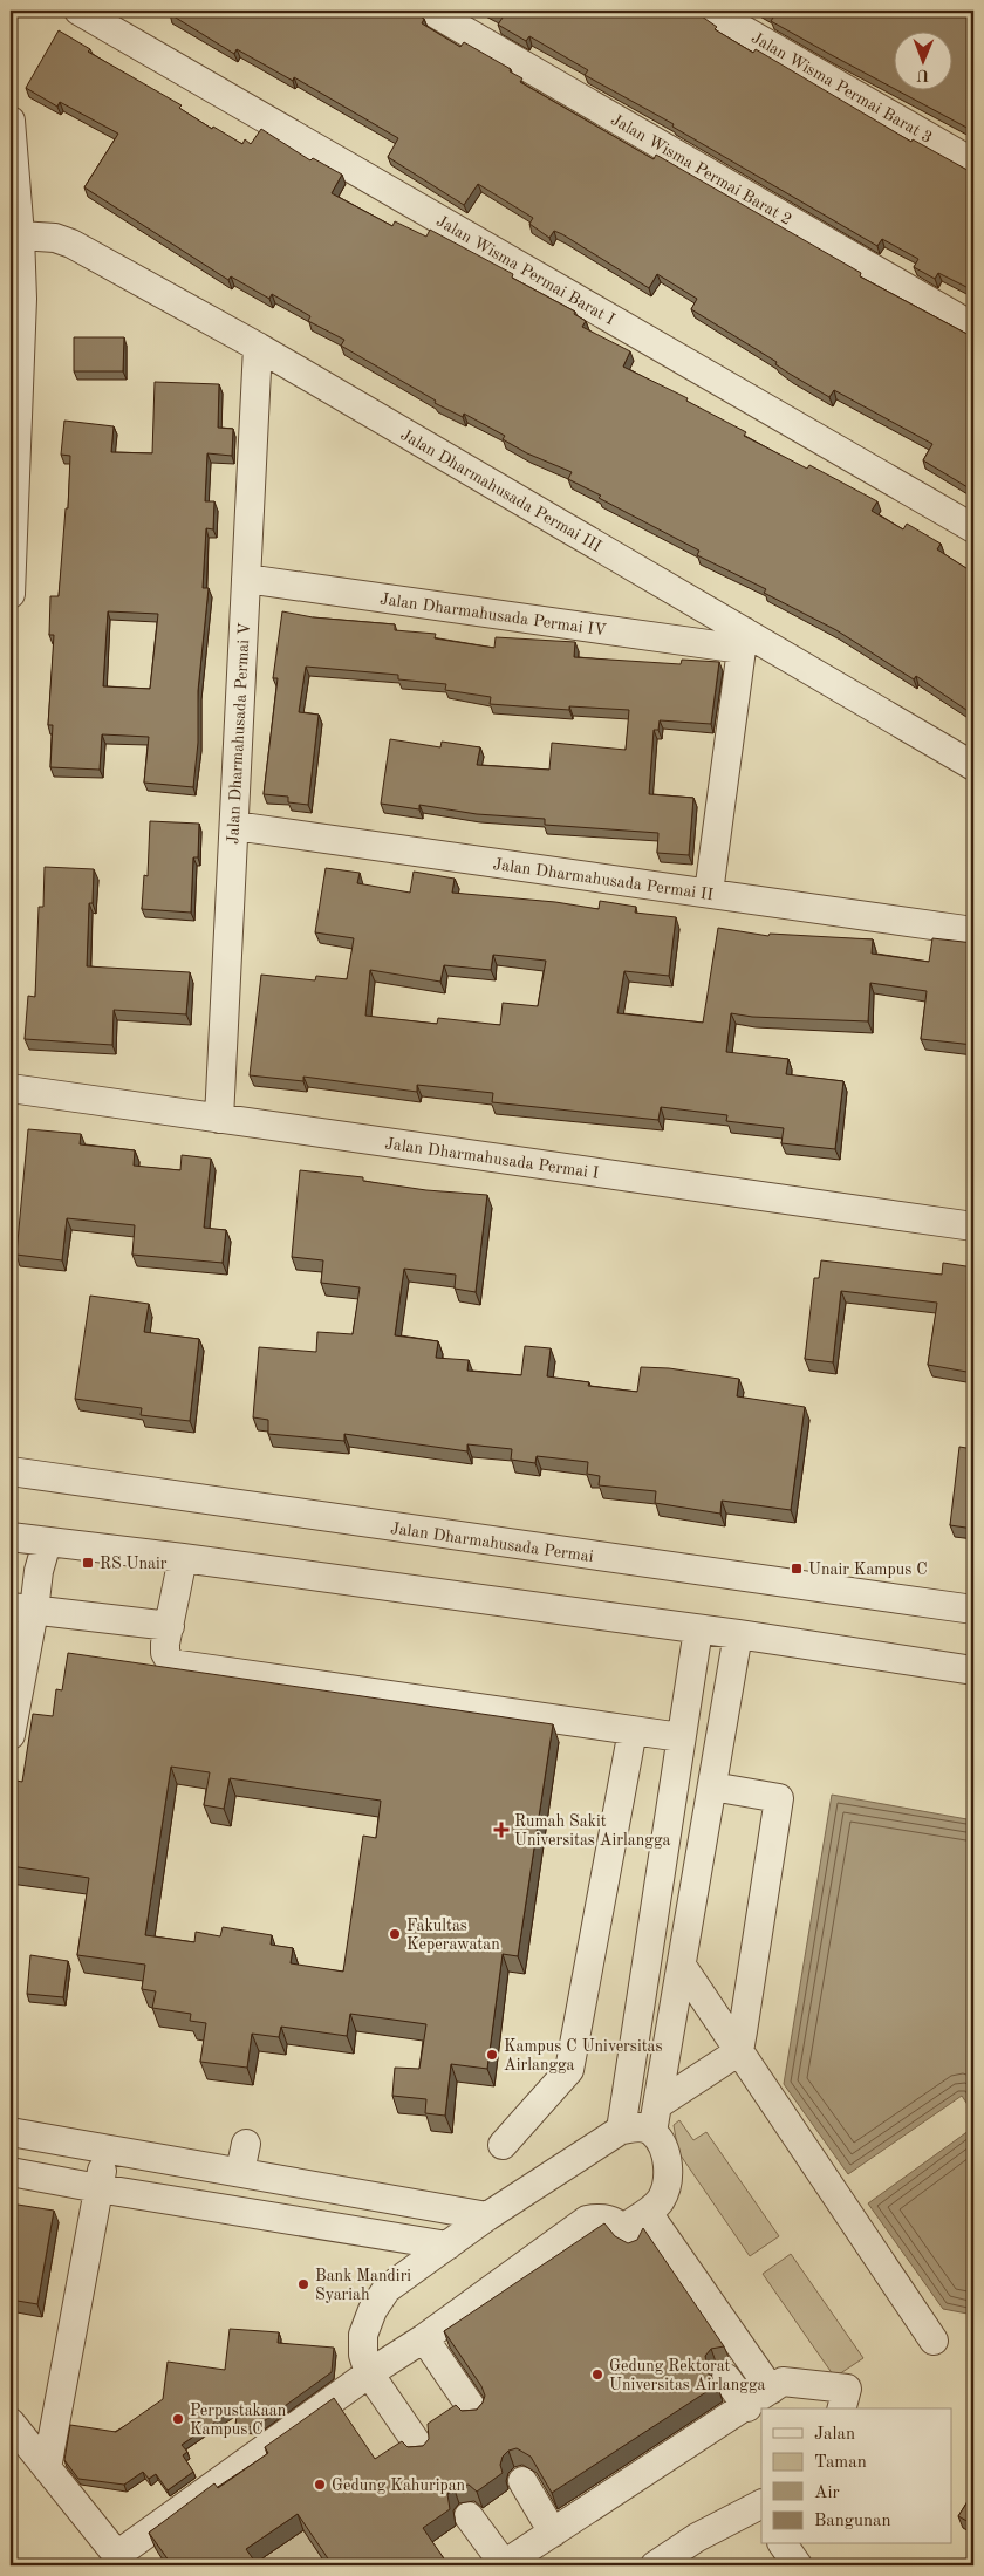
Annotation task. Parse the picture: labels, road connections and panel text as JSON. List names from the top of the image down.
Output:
{
  "streets": {
    "street": [
      "Jalan Wisma Permai Barat 3",
      "Jalan Wisma Permai Barat 2",
      "Jalan Wisma Permai Barat I",
      "Jalan Dharmahusada Permai III",
      "Jalan Dharmahusada Permai IV",
      "Jalan Dharmahusada Permai V",
      "Jalan Dharmahusada Permai II",
      "Jalan Dharmahusada Permai I",
      "Jalan Dharmahusada Permai"
    ]
  },
  "crossings": [
    ["Jalan Dharmahusada Permai III", "Jalan Dharmahusada Permai IV"],
    ["Jalan Dharmahusada Permai III", "Jalan Dharmahusada Permai V"],
    ["Jalan Dharmahusada Permai IV", "Jalan Dharmahusada Permai V"],
    ["Jalan Dharmahusada Permai V", "Jalan Dharmahusada Permai II"],
    ["Jalan Dharmahusada Permai V", "Jalan Dharmahusada Permai I"]
  ],
  "places": {
    "transit": ["RS Unair", "Unair Kampus C"],
    "health": ["Rumah Sakit Universitas Airlangga"],
    "other": [
      "Fakultas Keperawatan",
      "Kampus C Universitas Airlangga",
      "Bank Mandiri Syariah",
      "Gedung Rektorat Universitas Airlangga",
      "Perpustakaan Kampus C",
      "Gedung Kahuripan"
    ]
  },
  "legend": [
    "Jalan",
    "Taman",
    "Air",
    "Bangunan"
  ],
  "north": "bottom"
}
